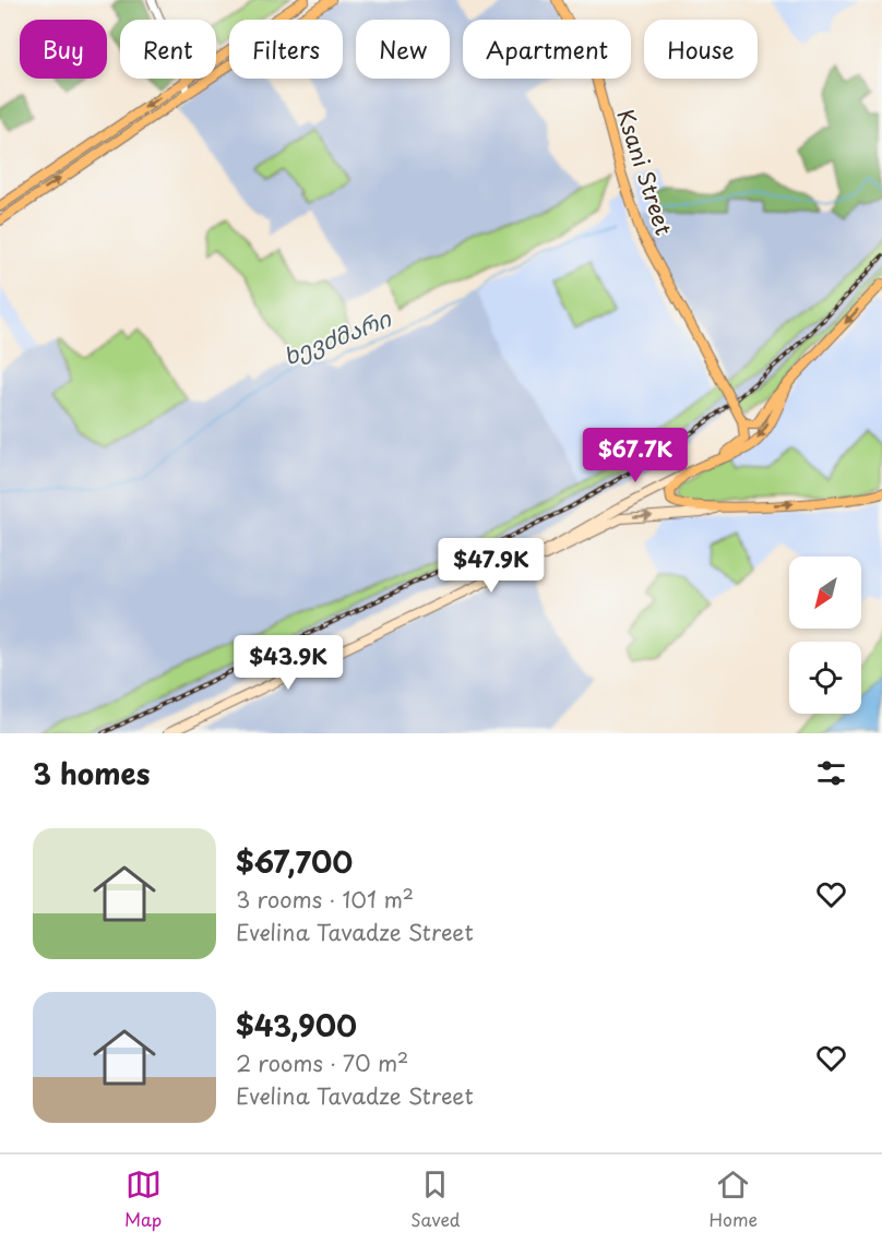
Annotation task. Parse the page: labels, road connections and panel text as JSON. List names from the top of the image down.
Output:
{
  "streets": {
    "main road": ["Ksani Street"]
  },
  "water": ["ხევძმარი"],
  "north": "bottom left",
  "page": {
    "chip": [
      "Buy",
      "Rent",
      "Filters",
      "New",
      "Apartment",
      "House"
    ],
    "price": ["$67.7K", "$47.9K", "$43.9K"],
    "heading": "3 homes",
    "list": [
      {
        "name": "$67,700",
        "note": "3 rooms · 101 m² · Evelina Tavadze Street"
      },
      {
        "name": "$43,900",
        "note": "2 rooms · 70 m² · Evelina Tavadze Street"
      }
    ],
    "tabs": ["Map", "Saved", "Home"]
  }
}
